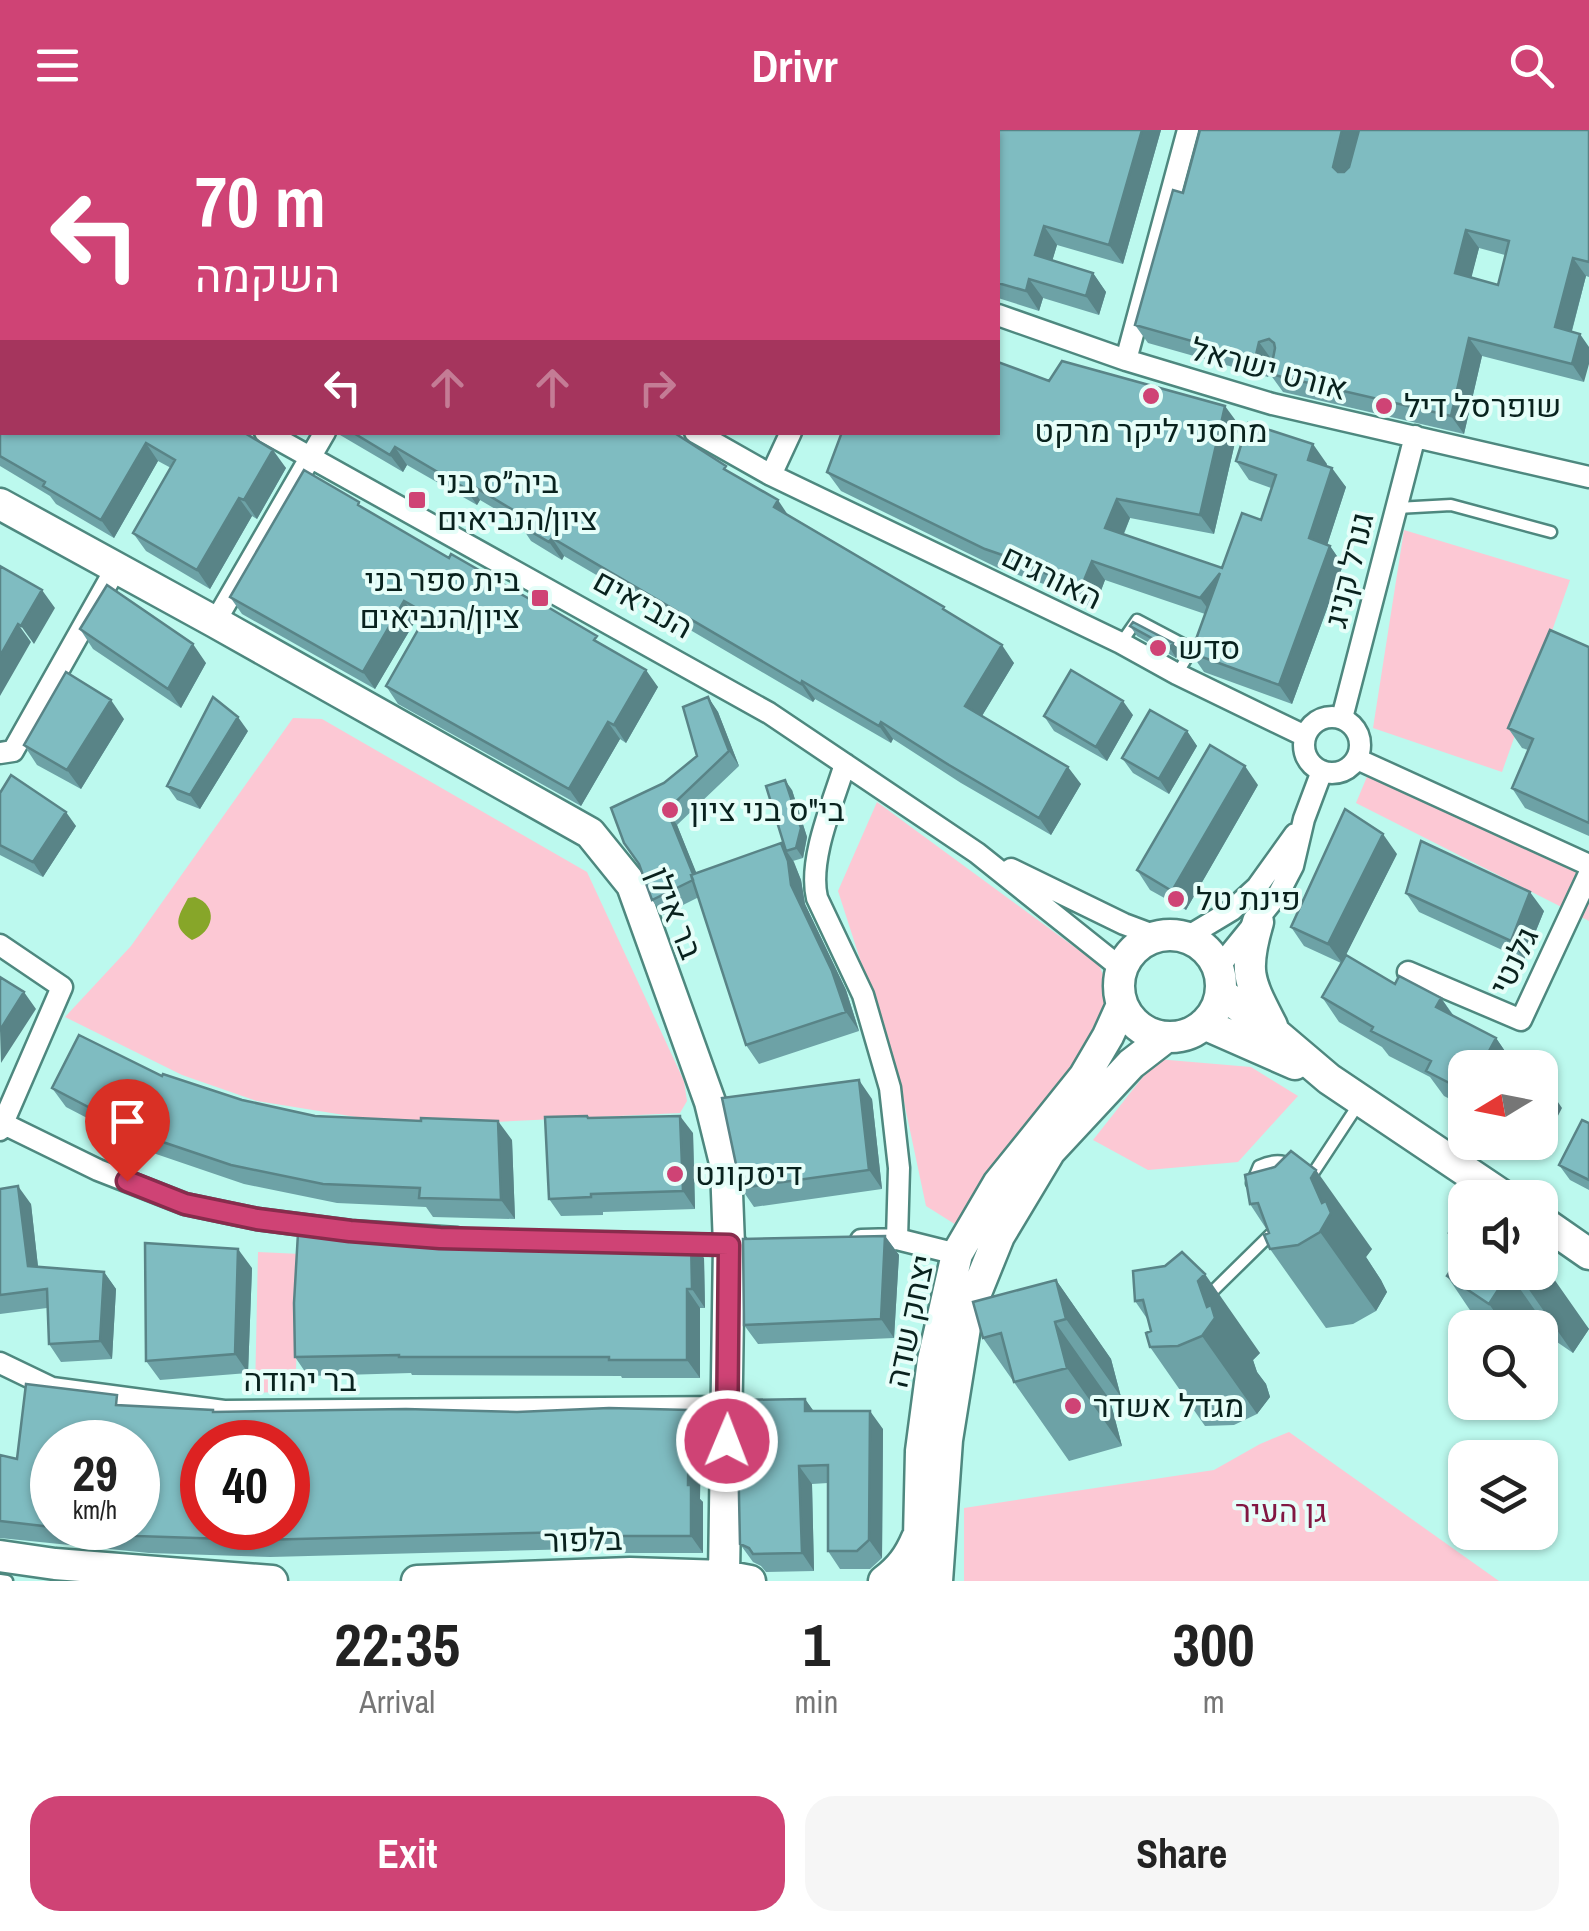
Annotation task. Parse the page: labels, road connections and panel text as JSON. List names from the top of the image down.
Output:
{
  "streets": {
    "street": [
      "אורט ישראל",
      "גנרל קניג",
      "האורגים",
      "הנביאים",
      "בר אילן",
      "גלנטי",
      "יצחק שדה",
      "בר יהודה",
      "בלפור"
    ]
  },
  "crossings": [
    ["אורט ישראל", "גנרל קניג"],
    ["גנרל קניג", "האורגים"],
    ["הנביאים", "יצחק שדה"],
    ["בר אילן", "בר יהודה"],
    ["בר אילן", "בלפור"]
  ],
  "parks": ["גן העיר"],
  "places": {
    "other": [
      "מחסני ליקר מרקט",
      "שופרסל דיל",
      "סדש",
      "בי\"ס בני ציון",
      "פינת טל",
      "דיסקונט",
      "מגדל אשדר"
    ],
    "transit": ["ביה״ס בני ציון/הנביאים", "בית ספר בני ציון/הנביאים"]
  },
  "north": "left",
  "page": {
    "header": "Drivr",
    "turn": ["70 m", "השקמה"],
    "speed": "29 km/h",
    "limit": "40",
    "eta": [
      "22:35",
      "Arrival",
      "1",
      "min",
      "300",
      "m"
    ],
    "buttons": ["Exit", "Share"]
  }
}
